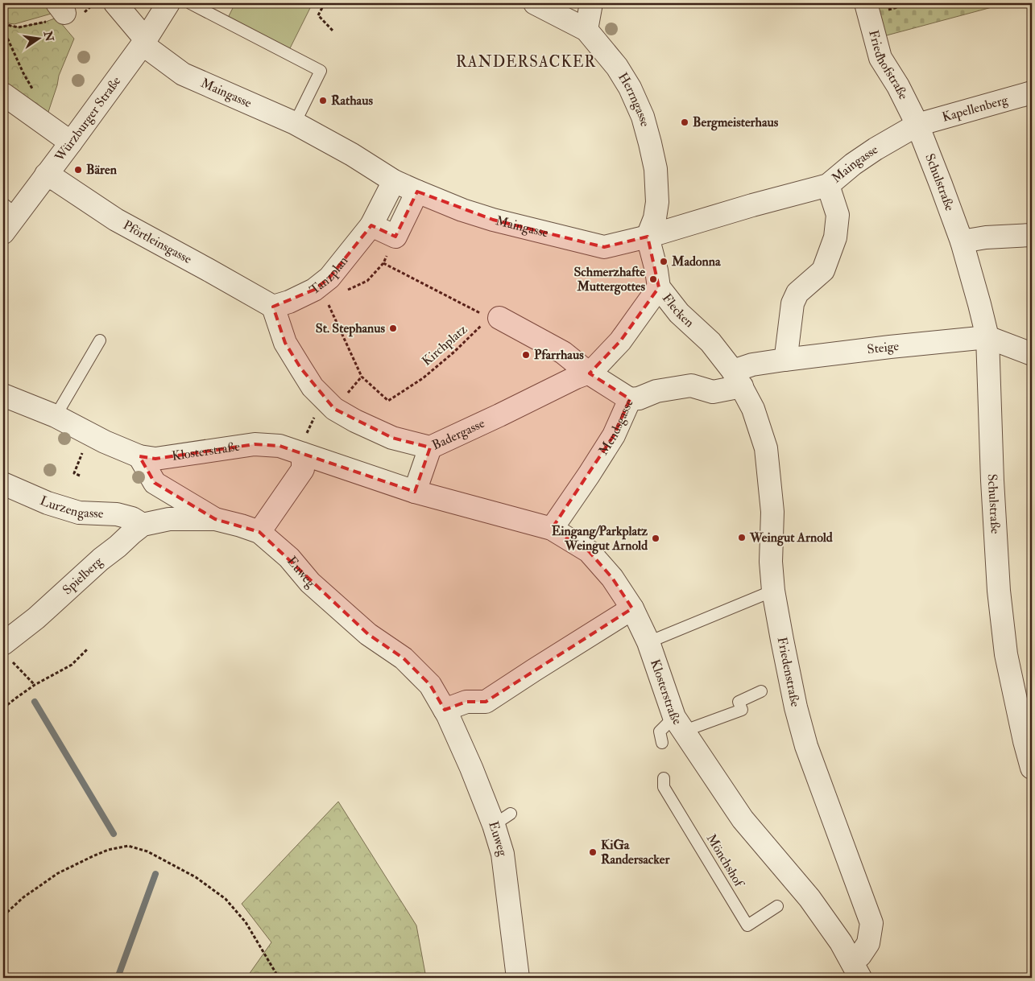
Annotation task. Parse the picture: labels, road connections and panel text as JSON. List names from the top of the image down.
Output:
{
  "streets": {
    "street": [
      "Friedhofstraße",
      "Maingasse",
      "Herrngasse",
      "Kapellenberg",
      "Würzburger Straße",
      "Schulstraße",
      "Pförtleinsgasse",
      "Tanzplan",
      "Flecken",
      "Steige",
      "Mendsgasse",
      "Badergasse",
      "Klosterstraße",
      "Lurzengasse",
      "Euweg",
      "Spielberg",
      "Friedenstraße"
    ],
    "lane": ["Mönchshof"],
    "path": ["Kirchplatz"]
  },
  "crossings": [
    ["Friedhofstraße", "Maingasse"],
    ["Friedhofstraße", "Kapellenberg"],
    ["Friedhofstraße", "Schulstraße"],
    ["Maingasse", "Herrngasse"],
    ["Maingasse", "Kapellenberg"],
    ["Maingasse", "Würzburger Straße"],
    ["Maingasse", "Schulstraße"],
    ["Maingasse", "Tanzplan"],
    ["Maingasse", "Flecken"],
    ["Herrngasse", "Flecken"],
    ["Kapellenberg", "Schulstraße"],
    ["Würzburger Straße", "Pförtleinsgasse"],
    ["Schulstraße", "Steige"],
    ["Pförtleinsgasse", "Tanzplan"],
    ["Pförtleinsgasse", "Badergasse"],
    ["Tanzplan", "Badergasse"],
    ["Flecken", "Steige"],
    ["Flecken", "Mendsgasse"],
    ["Flecken", "Badergasse"],
    ["Flecken", "Friedenstraße"],
    ["Steige", "Mendsgasse"],
    ["Steige", "Friedenstraße"],
    ["Mendsgasse", "Klosterstraße"],
    ["Mendsgasse", "Friedenstraße"],
    ["Klosterstraße", "Friedenstraße"],
    ["Lurzengasse", "Spielberg"],
    ["Euweg", "Spielberg"]
  ],
  "districts": ["RANDERSACKER"],
  "places": [
    "Rathaus",
    "Bergmeisterhaus",
    "Bären",
    "Madonna",
    "Schmerzhafte Muttergottes",
    "St. Stephanus",
    "Pfarrhaus",
    "Weingut Arnold",
    "Eingang/Parkplatz Weingut Arnold",
    "KiGa Randersacker"
  ],
  "north": "right"
}
